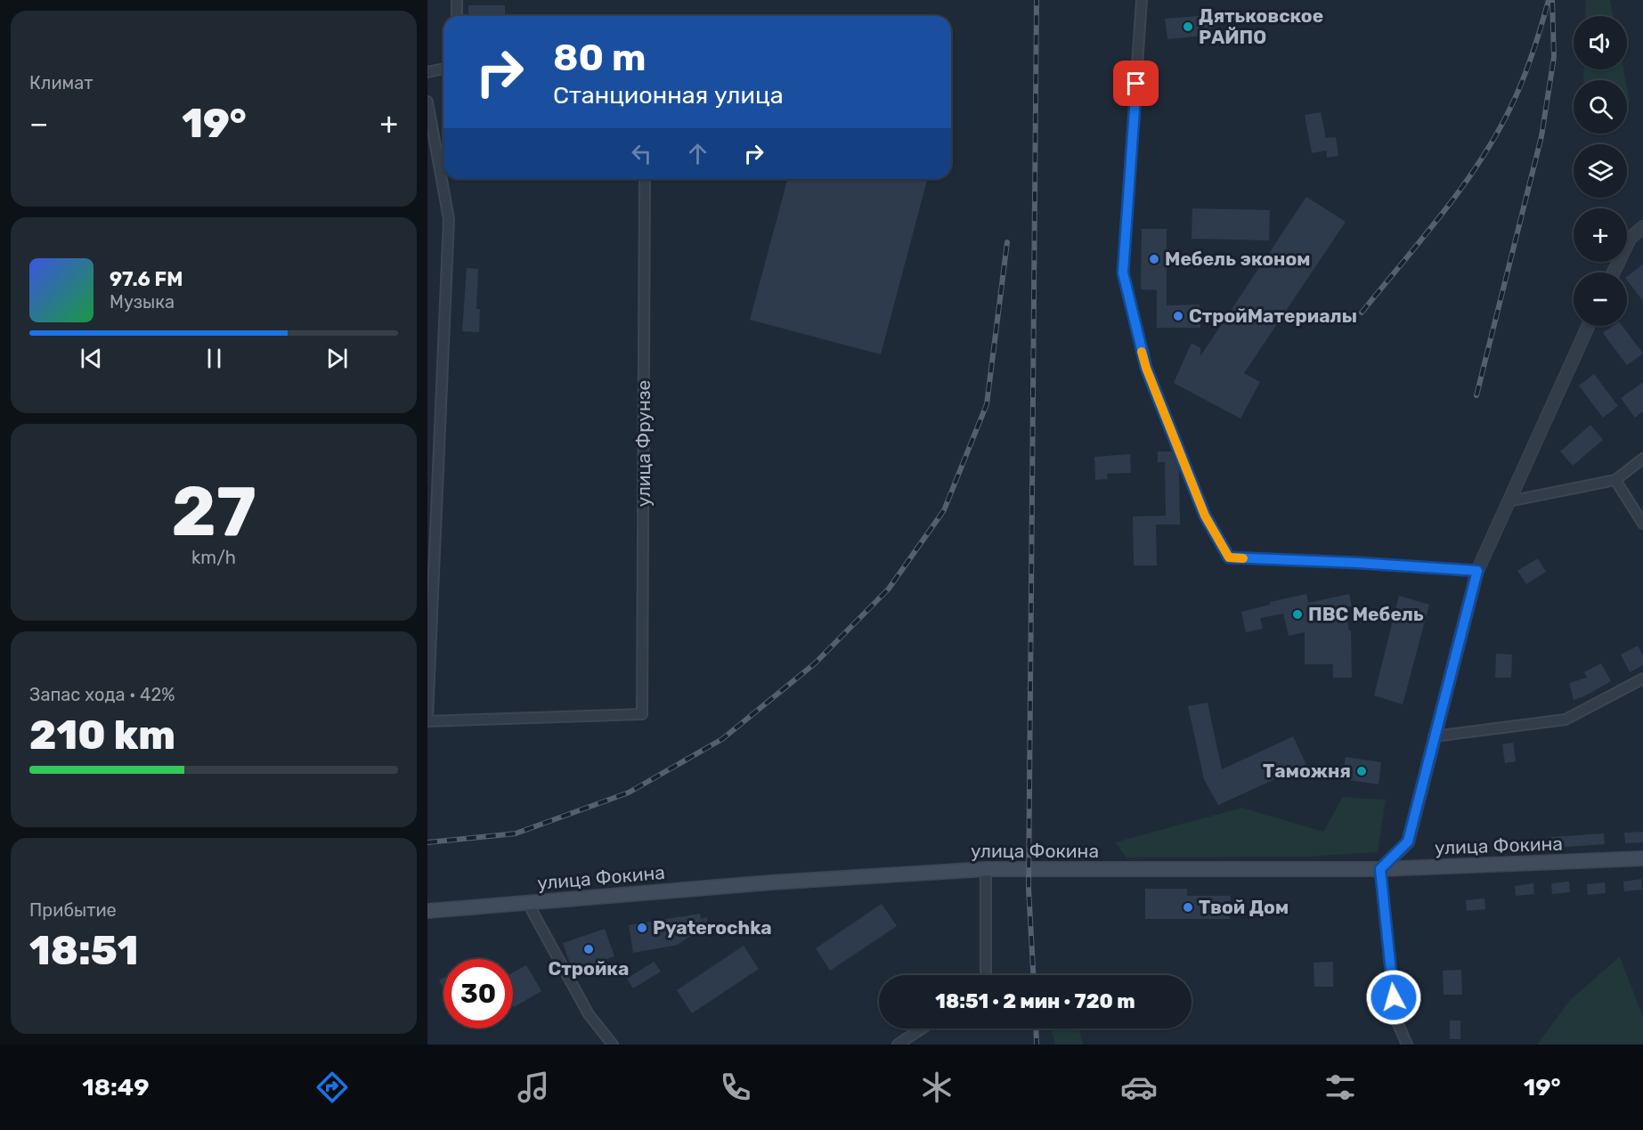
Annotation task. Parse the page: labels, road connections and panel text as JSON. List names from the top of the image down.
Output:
{
  "streets": {
    "main road": ["улица Фокина"],
    "street": ["улица Фрунзе"]
  },
  "places": [
    "Дятьковское РАЙПО",
    "Мебель эконом",
    "СтройМатериалы",
    "ПВС Мебель",
    "Таможня",
    "Твой Дом",
    "Pyaterochka",
    "Стройка"
  ],
  "page": {
    "tile": [
      "Климат",
      ["27", "km/h"],
      ["Запас хода · 42%", "210 km"],
      ["Прибытие", "18:51"]
    ],
    "map_buttons": ["+", "−"],
    "turn": ["80 m", "Станционная улица"],
    "heat": ["−", "19°", "+"],
    "song": ["97.6 FM", "Музыка"],
    "limit": "30",
    "trip": "18:51 · 2 мин · 720 m",
    "tabs": ["18:49", "19°"]
  }
}
